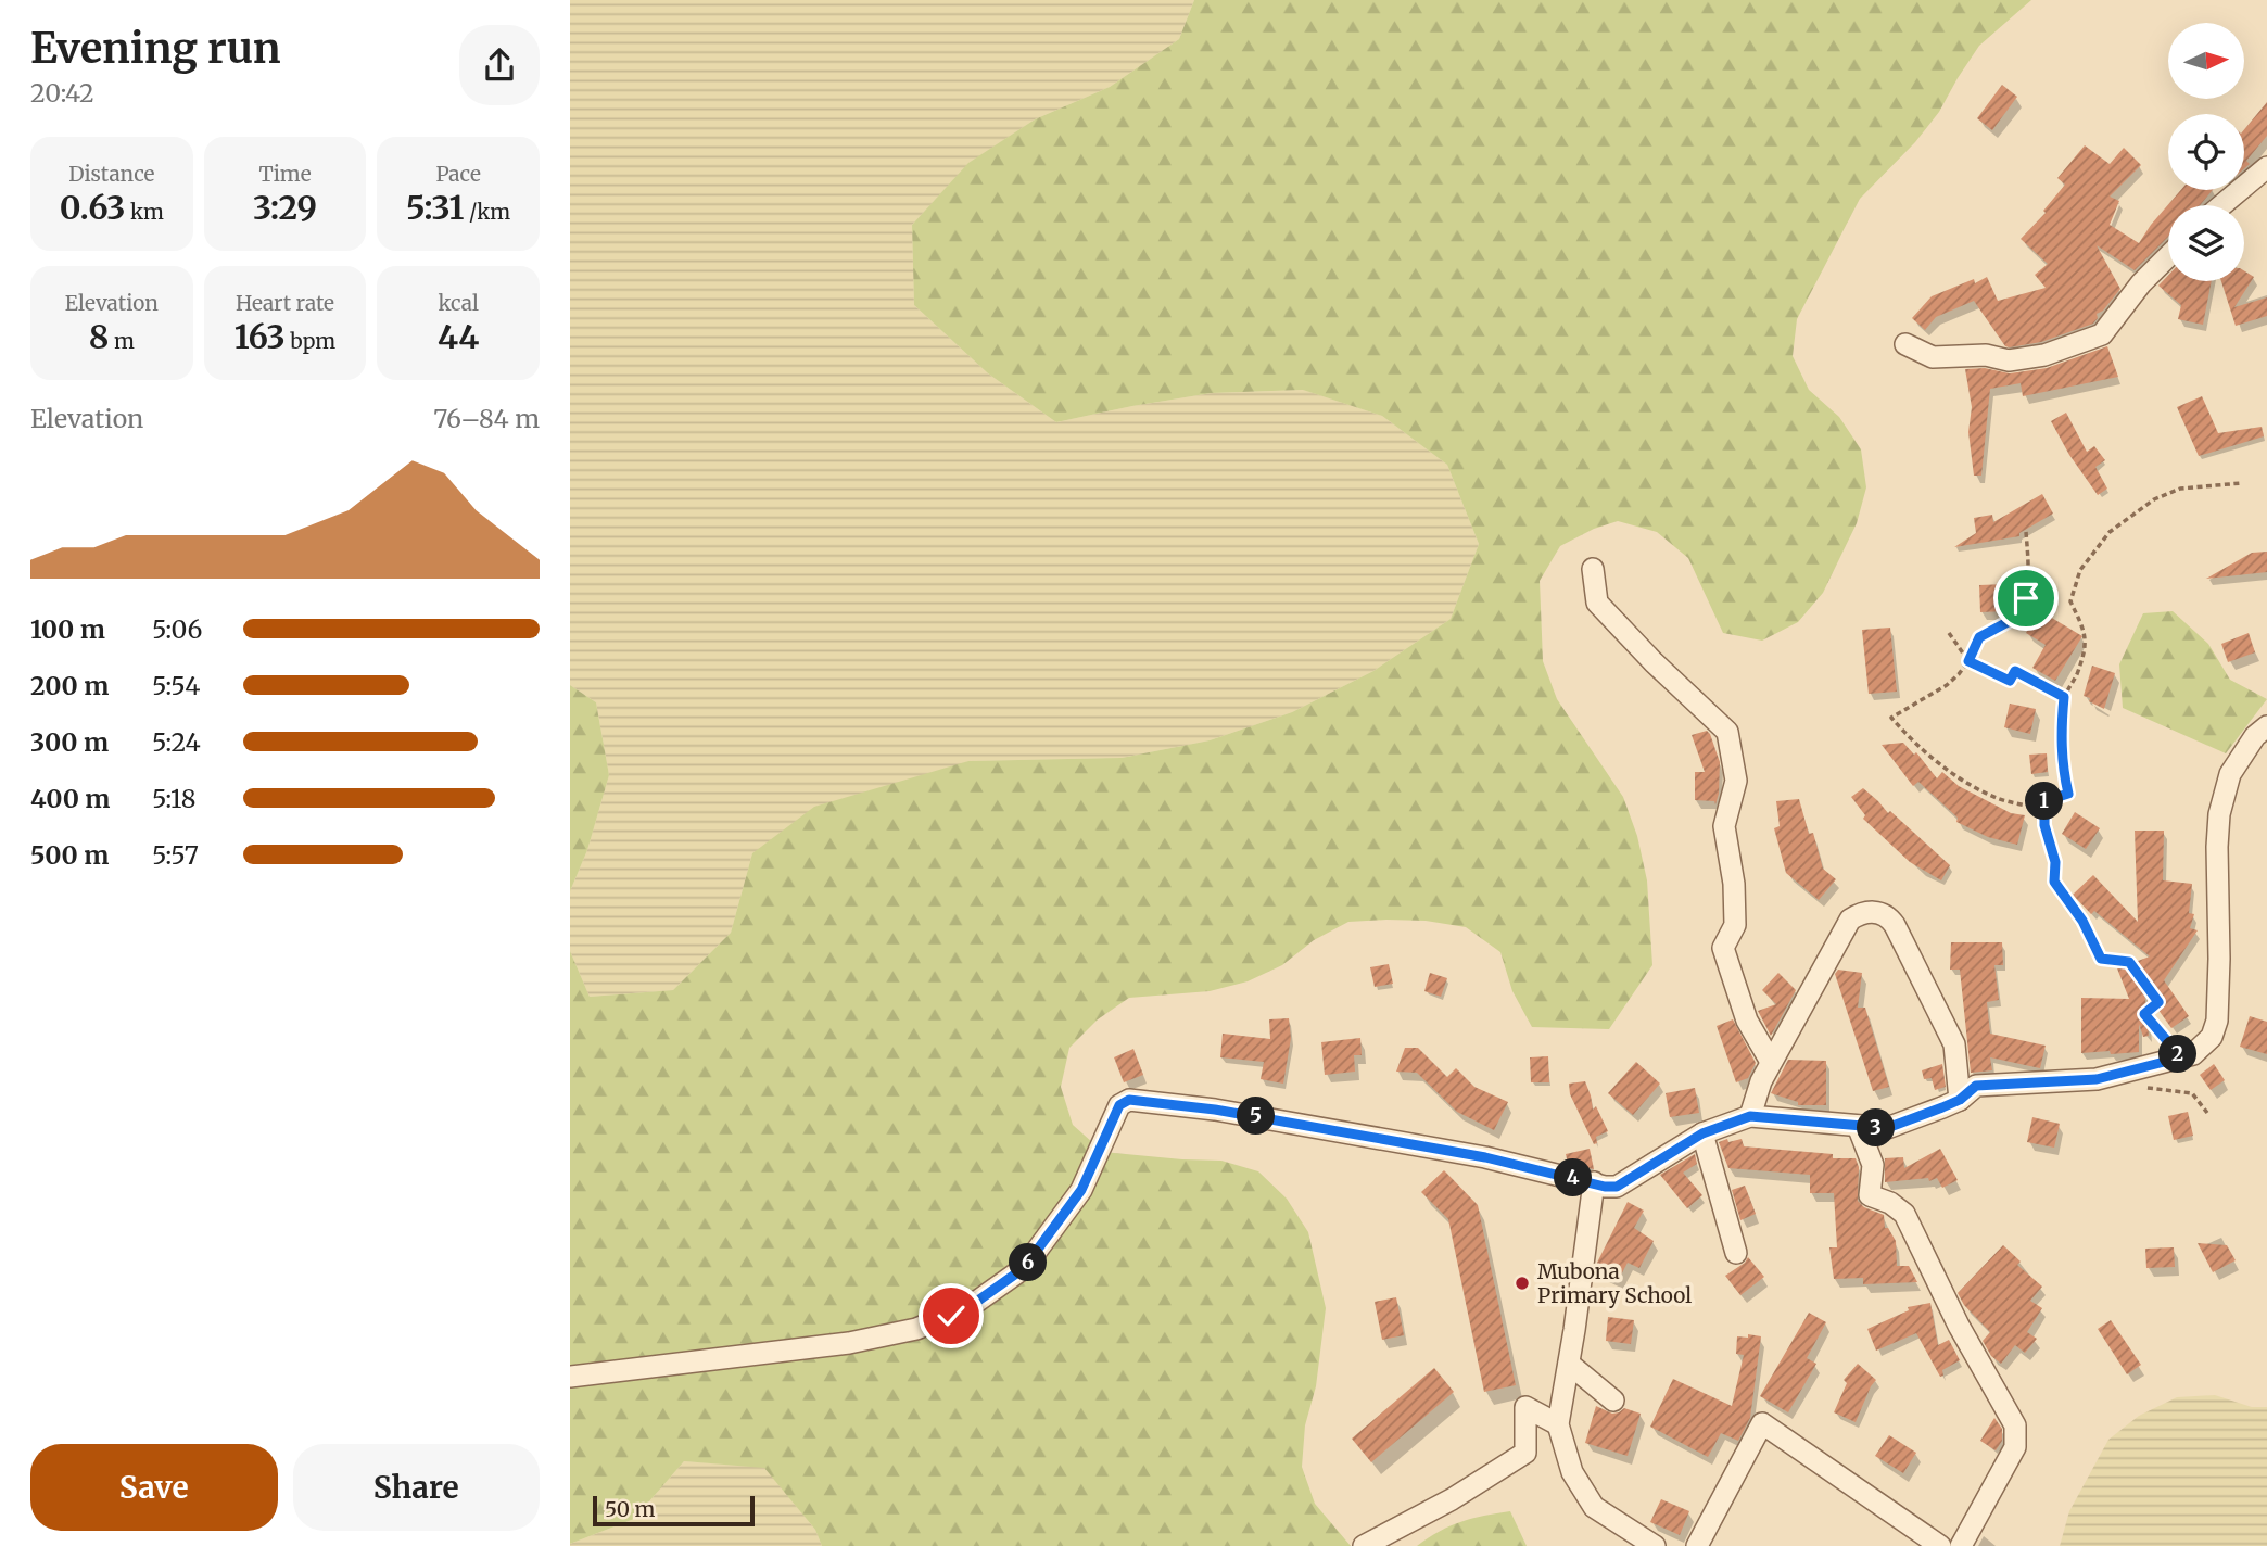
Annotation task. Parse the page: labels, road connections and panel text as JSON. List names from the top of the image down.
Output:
{
  "places": ["Mubona Primary School"],
  "scale_bar": "50 m",
  "north": "right",
  "page": {
    "heading": ["Evening run", "20:42"],
    "stats": [
      ["Distance", "0.63 km"],
      ["Time", "3:29"],
      ["Pace", "5:31 /km"],
      ["Elevation", "8 m"],
      ["Heart rate", "163 bpm"],
      ["kcal", "44"]
    ],
    "chart": ["Elevation", "76–84 m"],
    "list": [
      {
        "name": "100 m",
        "note": "5:06"
      },
      {
        "name": "200 m",
        "note": "5:54"
      },
      {
        "name": "300 m",
        "note": "5:24"
      },
      {
        "name": "400 m",
        "note": "5:18"
      },
      {
        "name": "500 m",
        "note": "5:57"
      }
    ],
    "pins": [
      "1",
      "2",
      "5",
      "3",
      "4",
      "6"
    ],
    "buttons": ["Save", "Share"],
    "scale": "50 m"
  }
}
